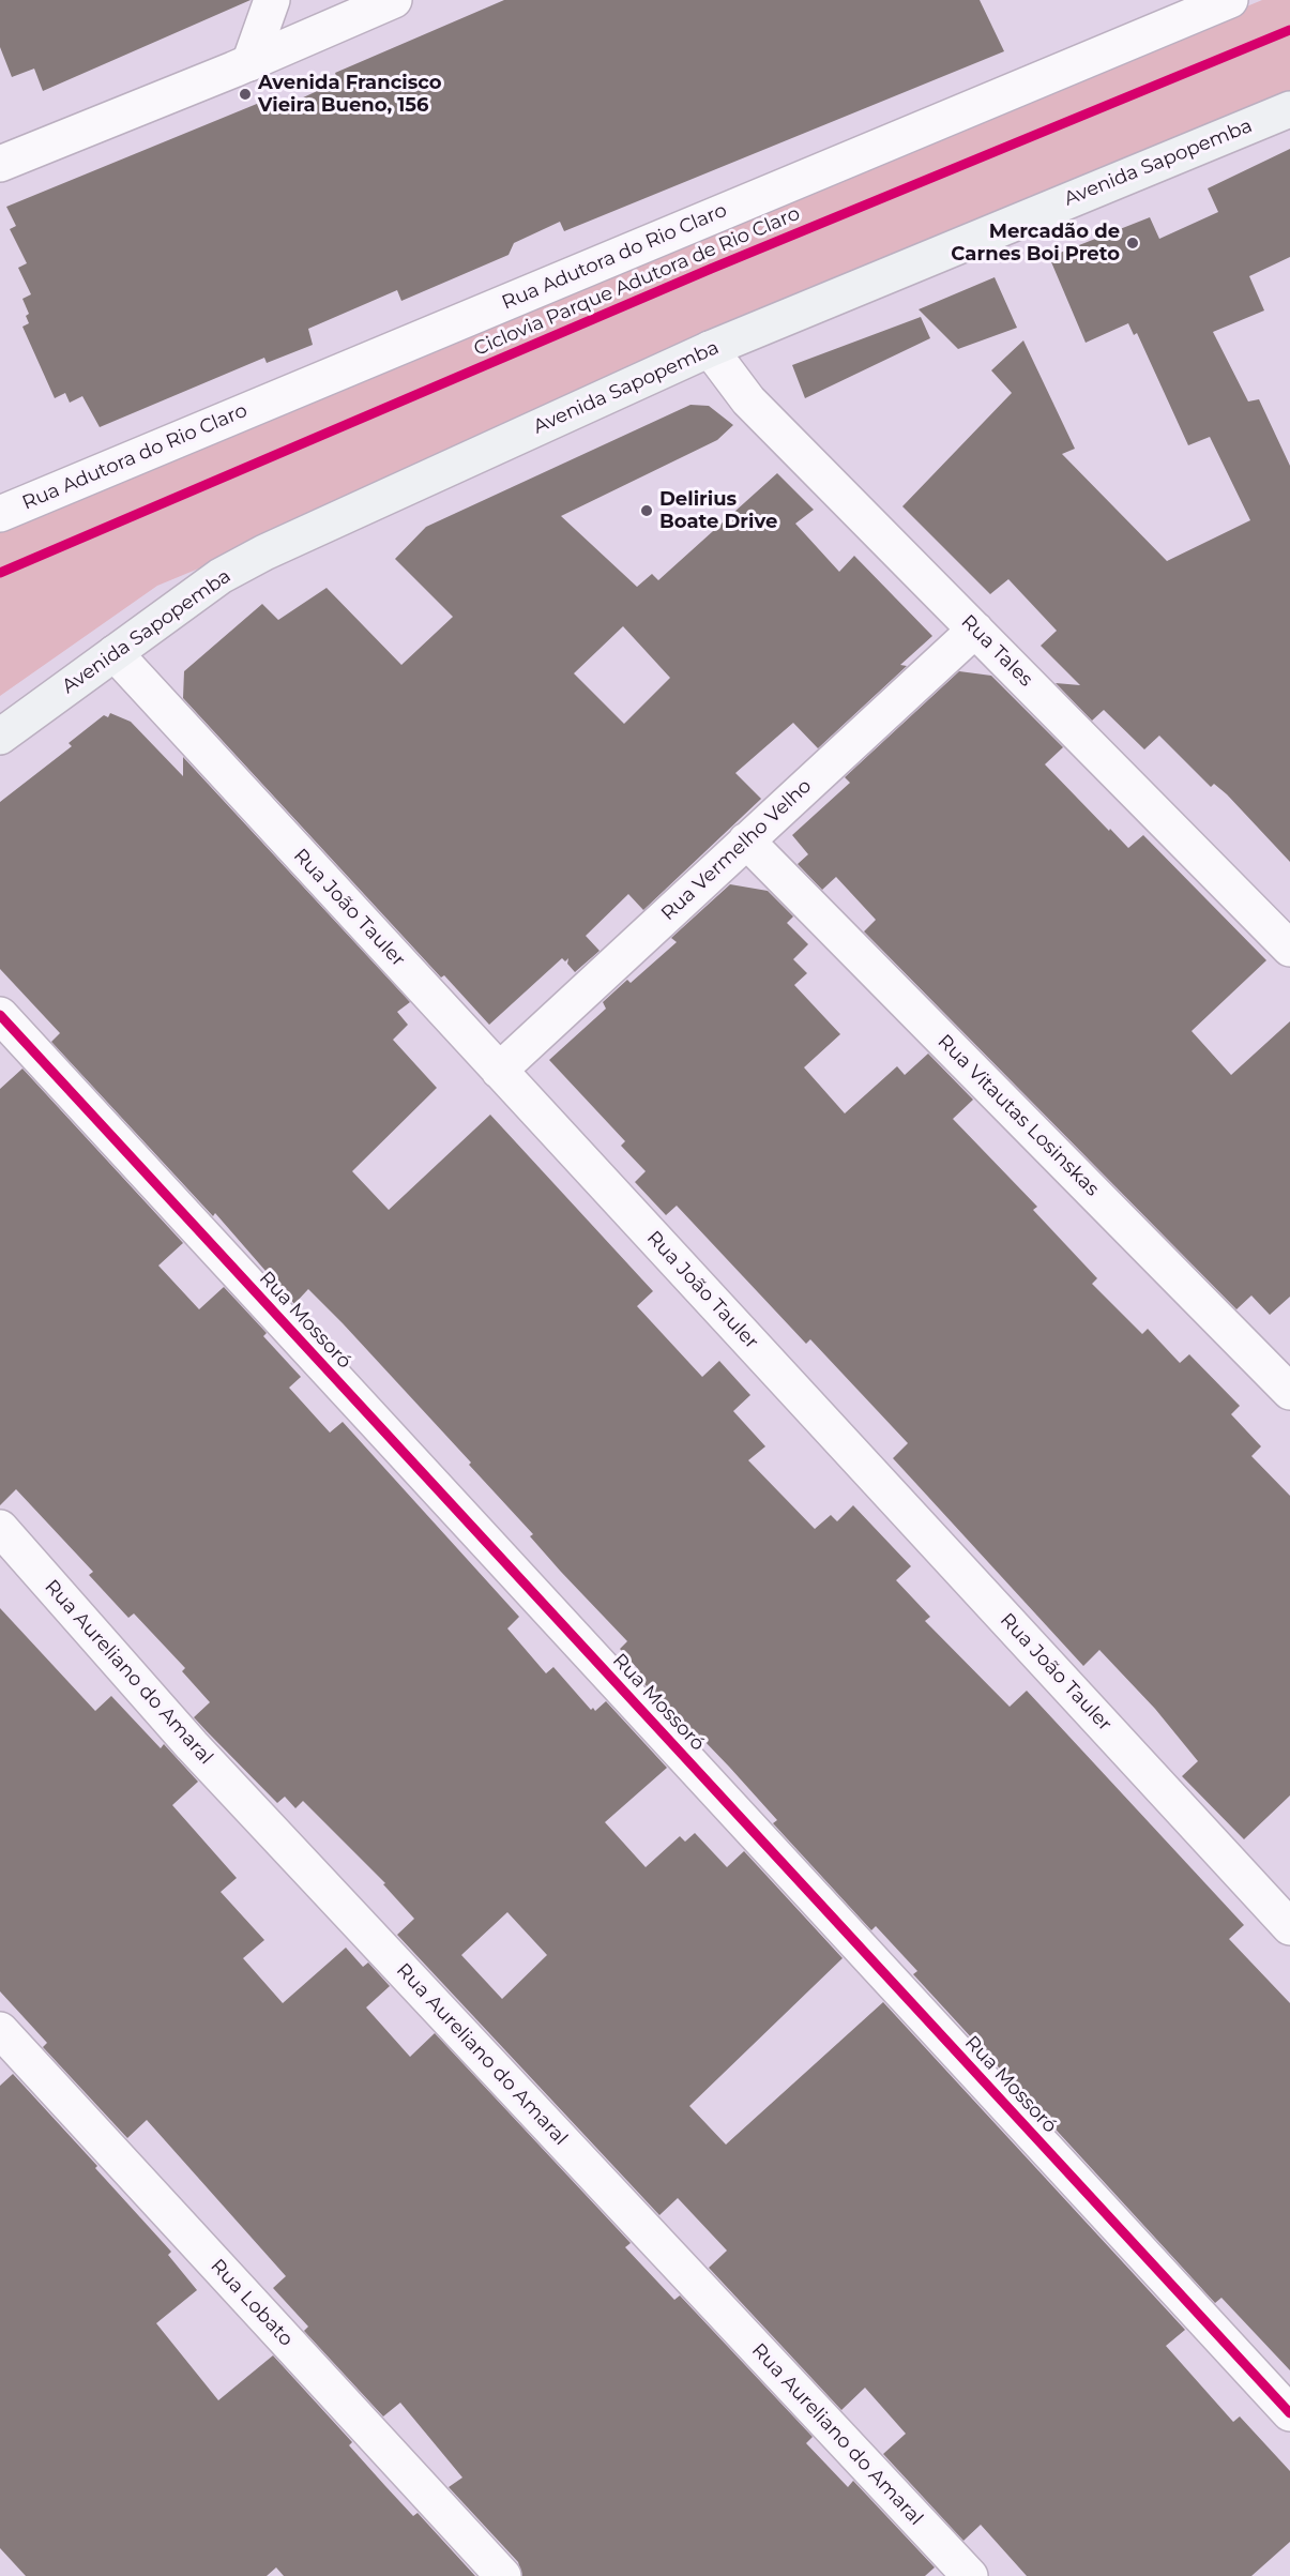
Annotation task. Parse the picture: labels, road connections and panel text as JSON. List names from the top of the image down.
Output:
{
  "streets": {
    "main road": ["Avenida Sapopemba"],
    "street": [
      "Rua Adutora do Rio Claro",
      "Rua Tales",
      "Rua Vermelho Velho",
      "Rua João Tauler",
      "Rua Vitautas Losinskas",
      "Rua Mossoró",
      "Rua Aureliano do Amaral",
      "Rua Lobato"
    ],
    "cycle path": ["Ciclovia Parque Adutora de Rio Claro"]
  },
  "crossings": [
    ["Avenida Sapopemba", "Rua Tales"],
    ["Avenida Sapopemba", "Rua João Tauler"],
    ["Rua Tales", "Rua Vermelho Velho"],
    ["Rua Vermelho Velho", "Rua João Tauler"],
    ["Rua Vermelho Velho", "Rua Vitautas Losinskas"]
  ],
  "places": ["Avenida Francisco Vieira Bueno, 156", "Mercadão de Carnes Boi Preto", "Delirius Boate Drive"]
}
